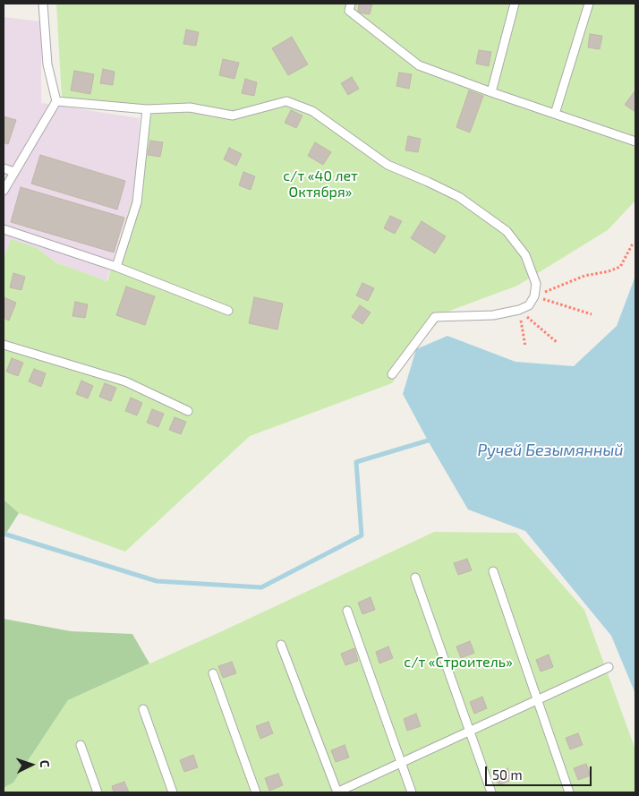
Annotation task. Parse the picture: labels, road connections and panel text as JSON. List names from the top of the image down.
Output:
{
  "water": ["Ручей Безымянный"],
  "parks": ["с/т «40 лет Октября»", "с/т «Строитель»"],
  "scale_bar": "50 m",
  "north": "right"
}
